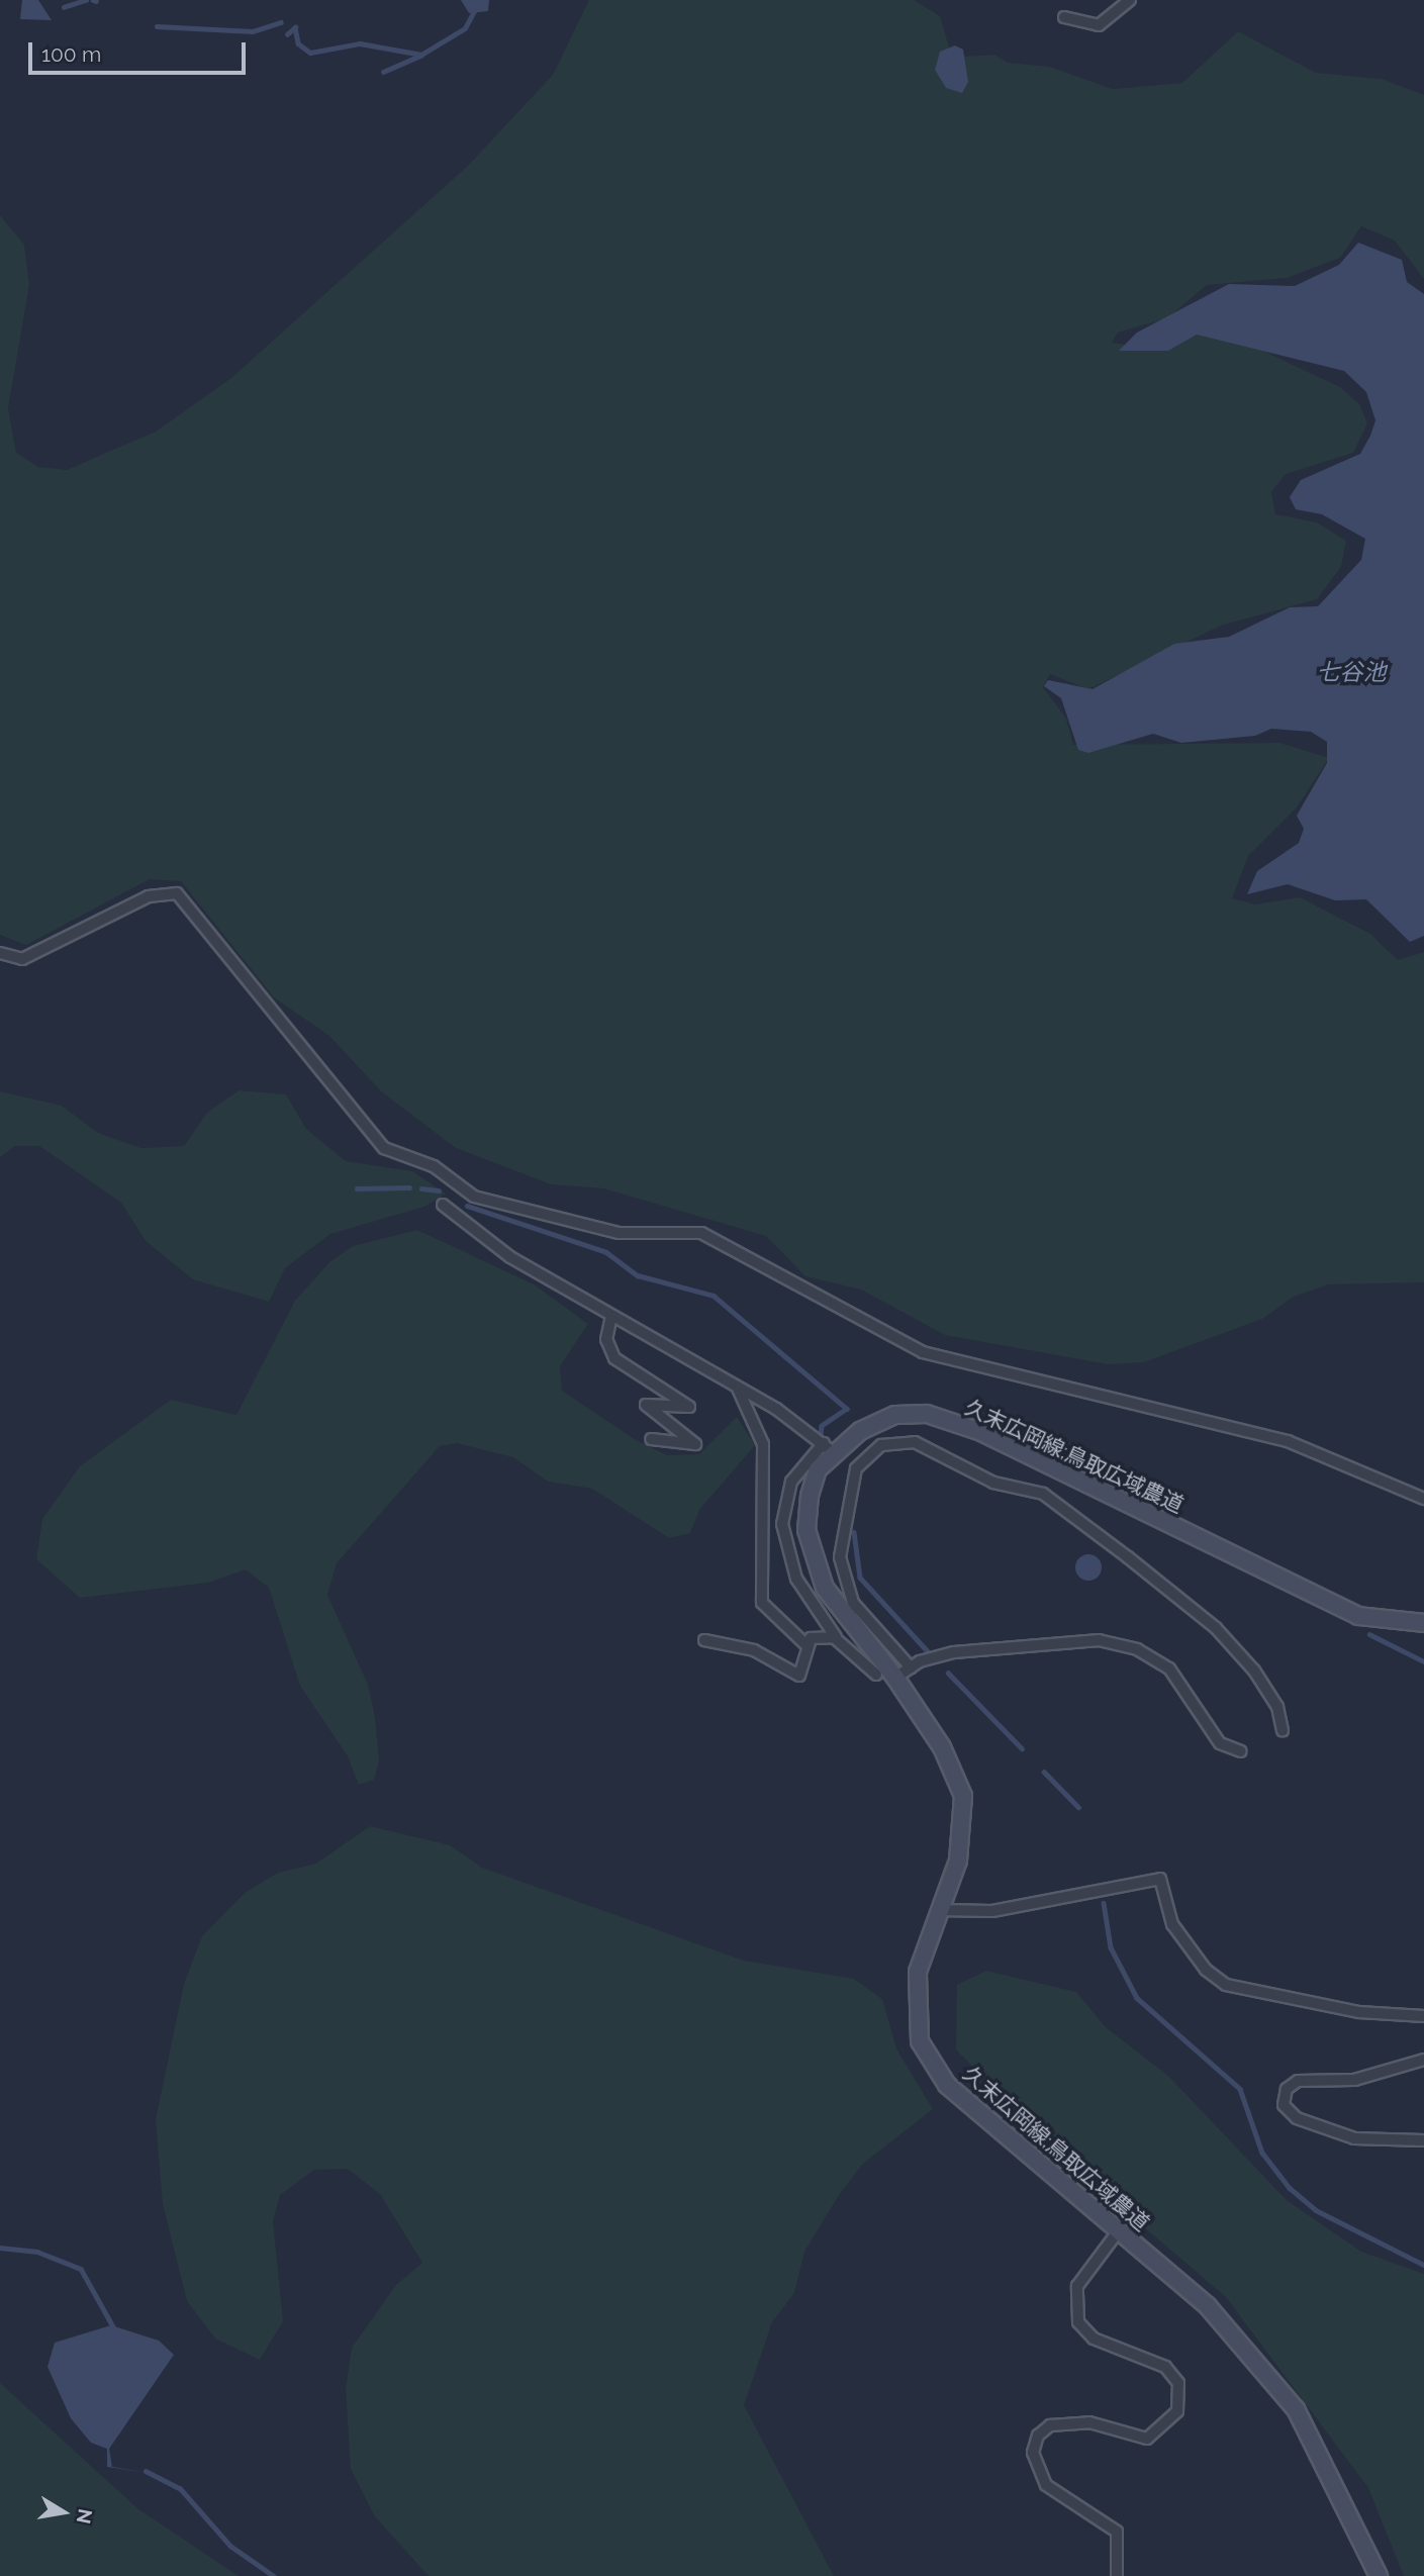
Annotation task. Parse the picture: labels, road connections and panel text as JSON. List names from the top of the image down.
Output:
{
  "streets": {
    "street": ["久末広岡線;鳥取広域農道"]
  },
  "water": ["七谷池"],
  "scale_bar": "100 m",
  "north": "right"
}
